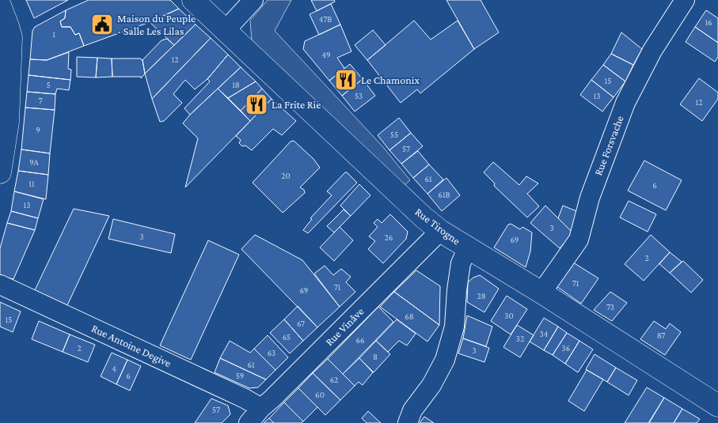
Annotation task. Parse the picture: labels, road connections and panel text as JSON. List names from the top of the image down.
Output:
{
  "streets": {
    "street": [
      "Rue Forsvache",
      "Rue Tirogne",
      "Rue Vinâve",
      "Rue Antoine Degive"
    ]
  },
  "crossings": [
    ["Rue Forsvache", "Rue Tirogne"],
    ["Rue Tirogne", "Rue Vinâve"],
    ["Rue Vinâve", "Rue Antoine Degive"]
  ],
  "places": {
    "public building": ["Maison du Peuple - Salle Les Lilas"],
    "restaurant": ["Le Chamonix", "La Frite Rie"]
  },
  "house_numbers": [
    "47B",
    "16",
    "1",
    "49",
    "12",
    "15",
    "5",
    "18",
    "53",
    "13",
    "7",
    "12",
    "9",
    "55",
    "57",
    "9A",
    "20",
    "61",
    "11",
    "6",
    "61B",
    "13",
    "3",
    "3",
    "26",
    "69",
    "2",
    "71",
    "71",
    "69",
    "28",
    "73",
    "30",
    "68",
    "15",
    "67",
    "34",
    "87",
    "65",
    "32",
    "66",
    "2",
    "36",
    "3",
    "63",
    "8",
    "61",
    "4",
    "6",
    "59",
    "62",
    "60",
    "57"
  ]
}
